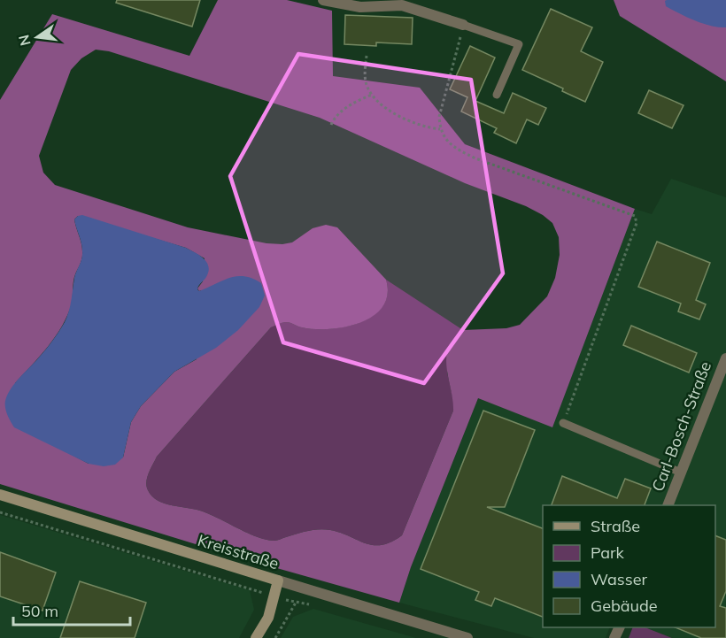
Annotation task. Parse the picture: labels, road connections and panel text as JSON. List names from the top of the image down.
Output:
{
  "streets": {
    "street": ["Carl-Bosch-Straße", "Kreisstraße"]
  },
  "legend": [
    "Straße",
    "Park",
    "Wasser",
    "Gebäude"
  ],
  "scale_bar": "50 m",
  "north": "left"
}
